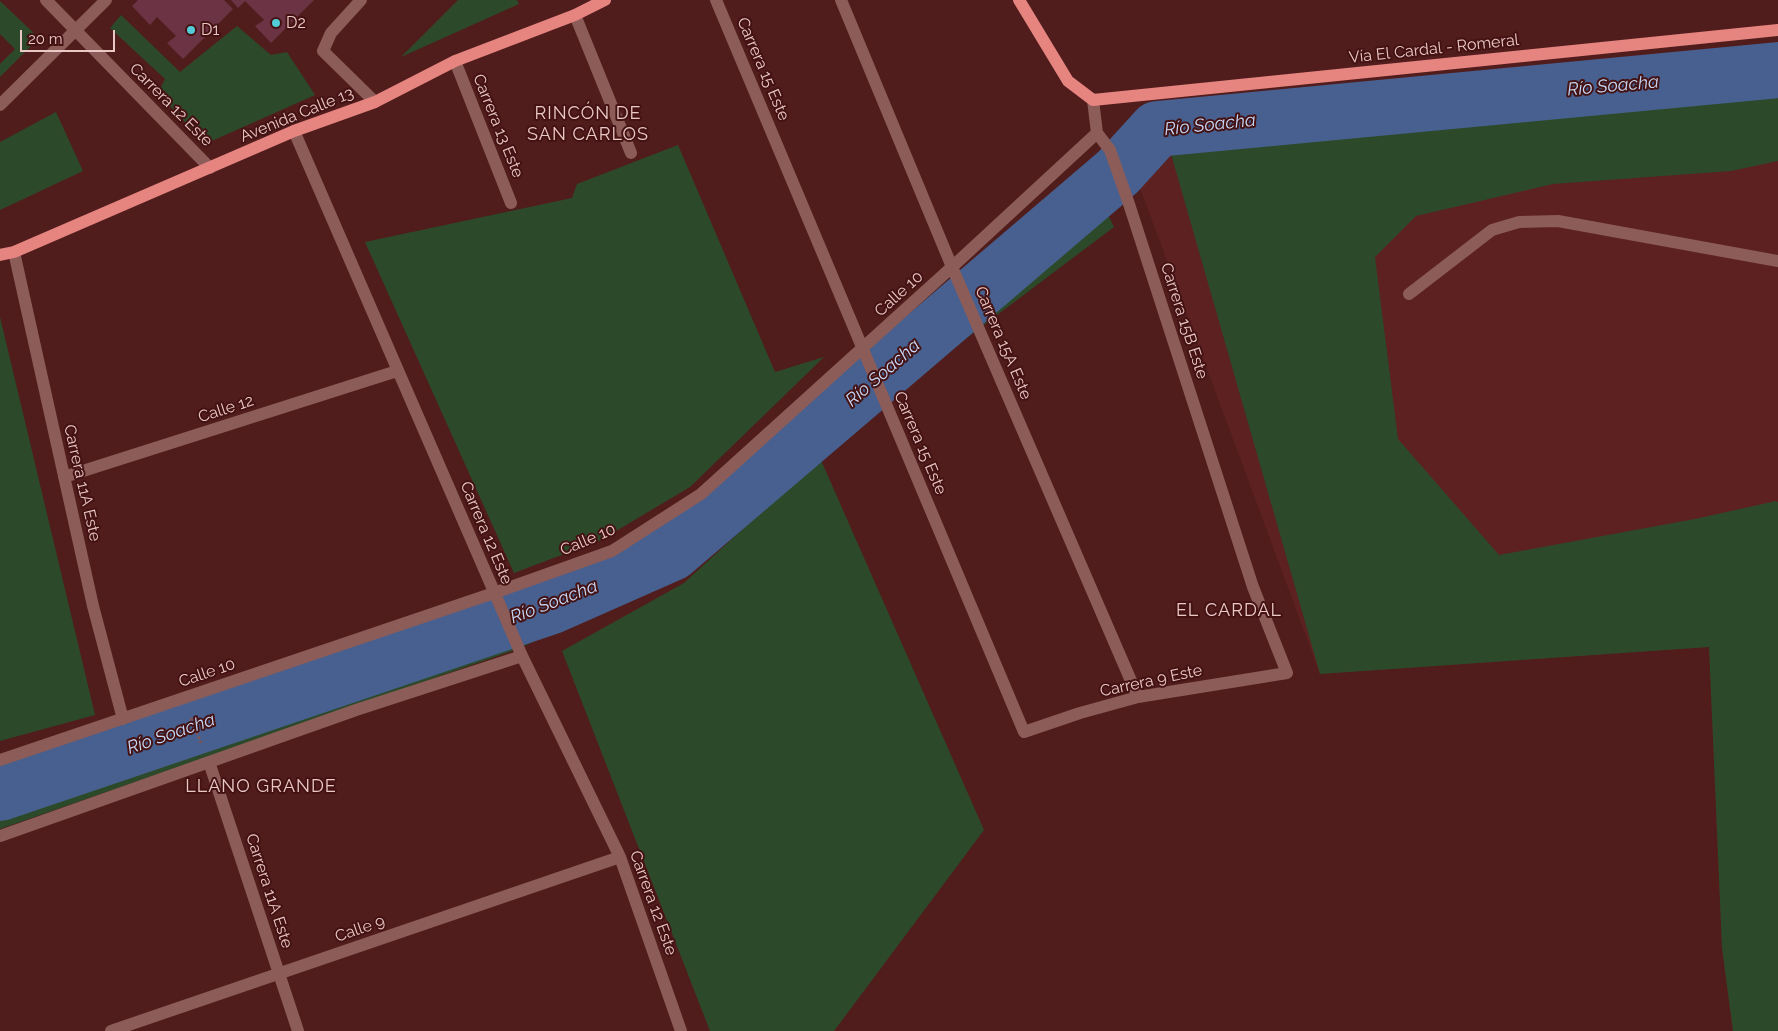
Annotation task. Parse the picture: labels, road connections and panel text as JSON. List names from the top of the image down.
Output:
{
  "streets": {
    "main road": ["Vía El Cardal - Romeral", "Avenida Calle 13"],
    "street": [
      "Carrera 15 Este",
      "Carrera 12 Este",
      "Carrera 13 Este",
      "Calle 10",
      "Carrera 15B Este",
      "Carrera 15A Este",
      "Calle 12",
      "Carrera 11A Este",
      "Carrera 9 Este",
      "Calle 9"
    ]
  },
  "crossings": [
    ["Carrera 15 Este", "Calle 10"],
    ["Carrera 15 Este", "Carrera 9 Este"],
    ["Carrera 12 Este", "Avenida Calle 13"],
    ["Carrera 12 Este", "Calle 10"],
    ["Carrera 12 Este", "Calle 12"],
    ["Carrera 12 Este", "Calle 9"],
    ["Avenida Calle 13", "Carrera 13 Este"],
    ["Avenida Calle 13", "Carrera 11A Este"],
    ["Calle 10", "Carrera 15B Este"],
    ["Calle 10", "Carrera 15A Este"],
    ["Calle 10", "Carrera 11A Este"],
    ["Carrera 15B Este", "Carrera 9 Este"],
    ["Carrera 15A Este", "Carrera 9 Este"],
    ["Calle 12", "Carrera 11A Este"],
    ["Carrera 11A Este", "Calle 9"]
  ],
  "districts": ["RINCÓN DE SAN CARLOS", "EL CARDAL", "LLANO GRANDE"],
  "water": ["Río Soacha"],
  "places": ["D2", "D1"],
  "scale_bar": "20 m"
}
